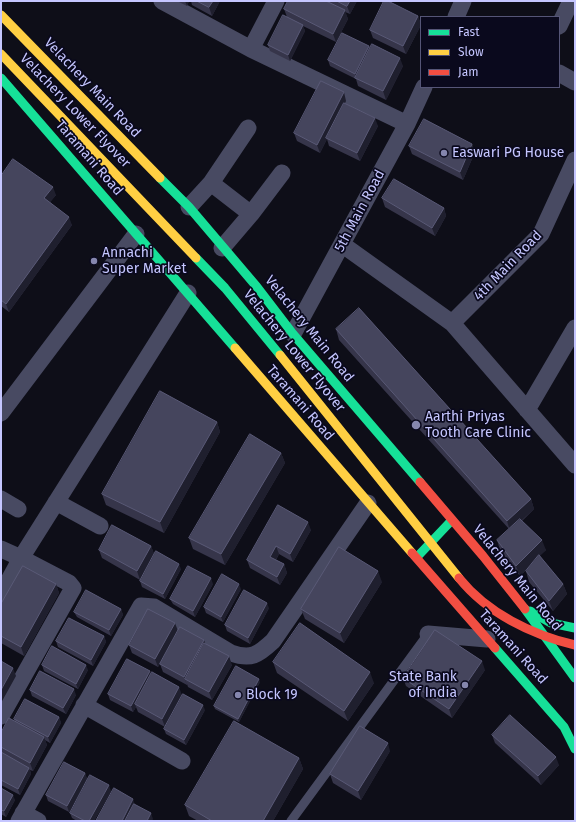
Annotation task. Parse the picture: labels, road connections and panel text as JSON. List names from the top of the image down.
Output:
{
  "streets": {
    "main road": ["Velachery Main Road", "Velachery Lower Flyover", "Taramani Road"],
    "street": ["5th Main Road", "4th Main Road"]
  },
  "crossings": [
    ["Velachery Main Road", "5th Main Road"]
  ],
  "places": [
    "Easwari PG House",
    "Annachi Super Market",
    "Aarthi Priyas Tooth Care Clinic",
    "State Bank of India",
    "Block 19"
  ],
  "legend": ["Fast", "Slow", "Jam"]
}
